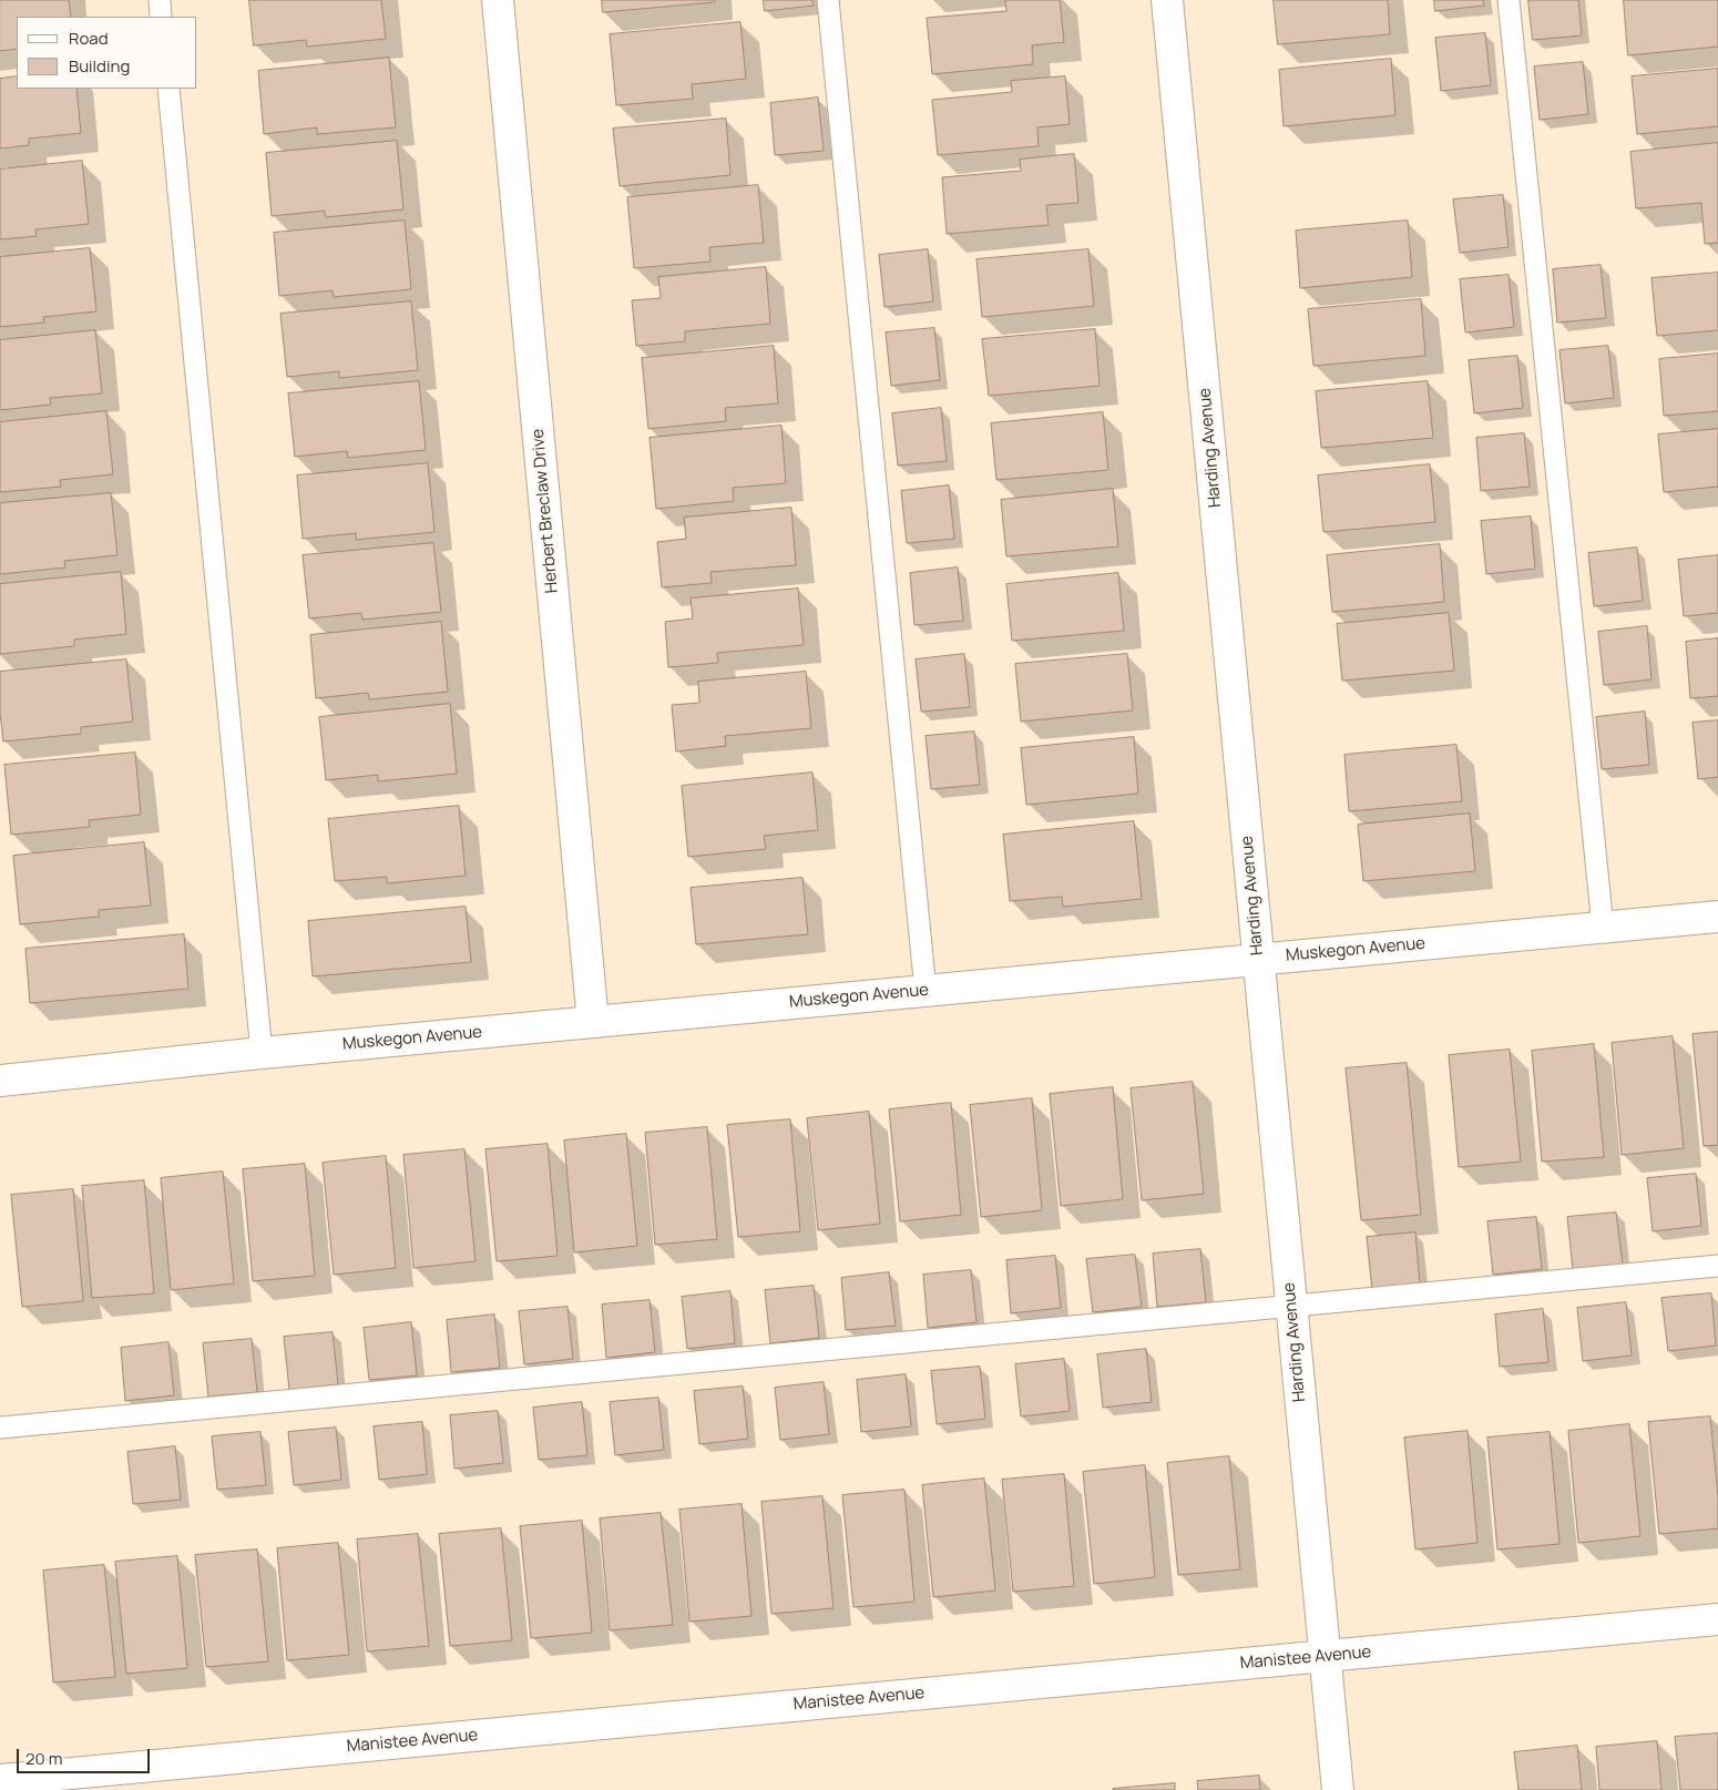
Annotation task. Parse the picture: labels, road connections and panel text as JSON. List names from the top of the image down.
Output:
{
  "streets": {
    "street": [
      "Harding Avenue",
      "Herbert Breclaw Drive",
      "Muskegon Avenue",
      "Manistee Avenue"
    ]
  },
  "crossings": [
    ["Harding Avenue", "Muskegon Avenue"],
    ["Harding Avenue", "Manistee Avenue"],
    ["Herbert Breclaw Drive", "Muskegon Avenue"]
  ],
  "legend": ["Road", "Building"],
  "scale_bar": "20 m"
}
